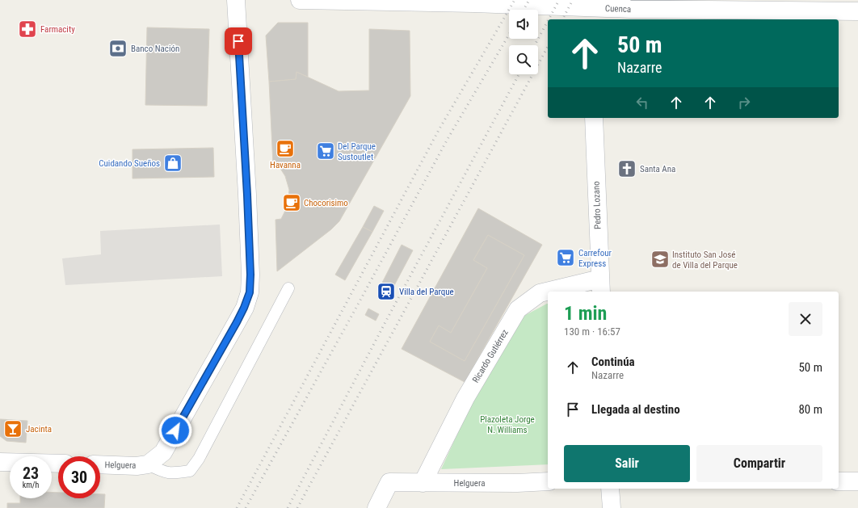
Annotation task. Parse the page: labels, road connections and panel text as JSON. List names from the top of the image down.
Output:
{
  "streets": {
    "street": [
      "Cuenca",
      "Pedro Lozano",
      "Ricardo Gutiérrez",
      "Helguera"
    ]
  },
  "crossings": [
    ["Pedro Lozano", "Ricardo Gutiérrez"],
    ["Ricardo Gutiérrez", "Helguera"]
  ],
  "parks": ["Plazoleta Jorge N. Williams"],
  "places": {
    "pharmacy": ["Farmacity"],
    "bank": ["Banco Nación"],
    "cafe": ["Havanna", "Chocorisimo"],
    "supermarket": ["Del Parque Sustoutlet", "Carrefour Express"],
    "shop": ["Cuidando Sueños"],
    "church": ["Santa Ana"],
    "school or university": ["Instituto San José de Villa del Parque"],
    "station": ["Villa del Parque"],
    "bar": ["Jacinta"]
  },
  "page": {
    "turn": ["50 m", "Nazarre"],
    "heading": ["1 min", "130 m · 16:57"],
    "list": [
      {
        "name": "Continúa",
        "note": "Nazarre",
        "value": "50 m"
      },
      {
        "name": "Llegada al destino",
        "value": "80 m"
      }
    ],
    "buttons": ["Salir", "Compartir"],
    "speed": "23 km/h",
    "limit": "30"
  }
}
